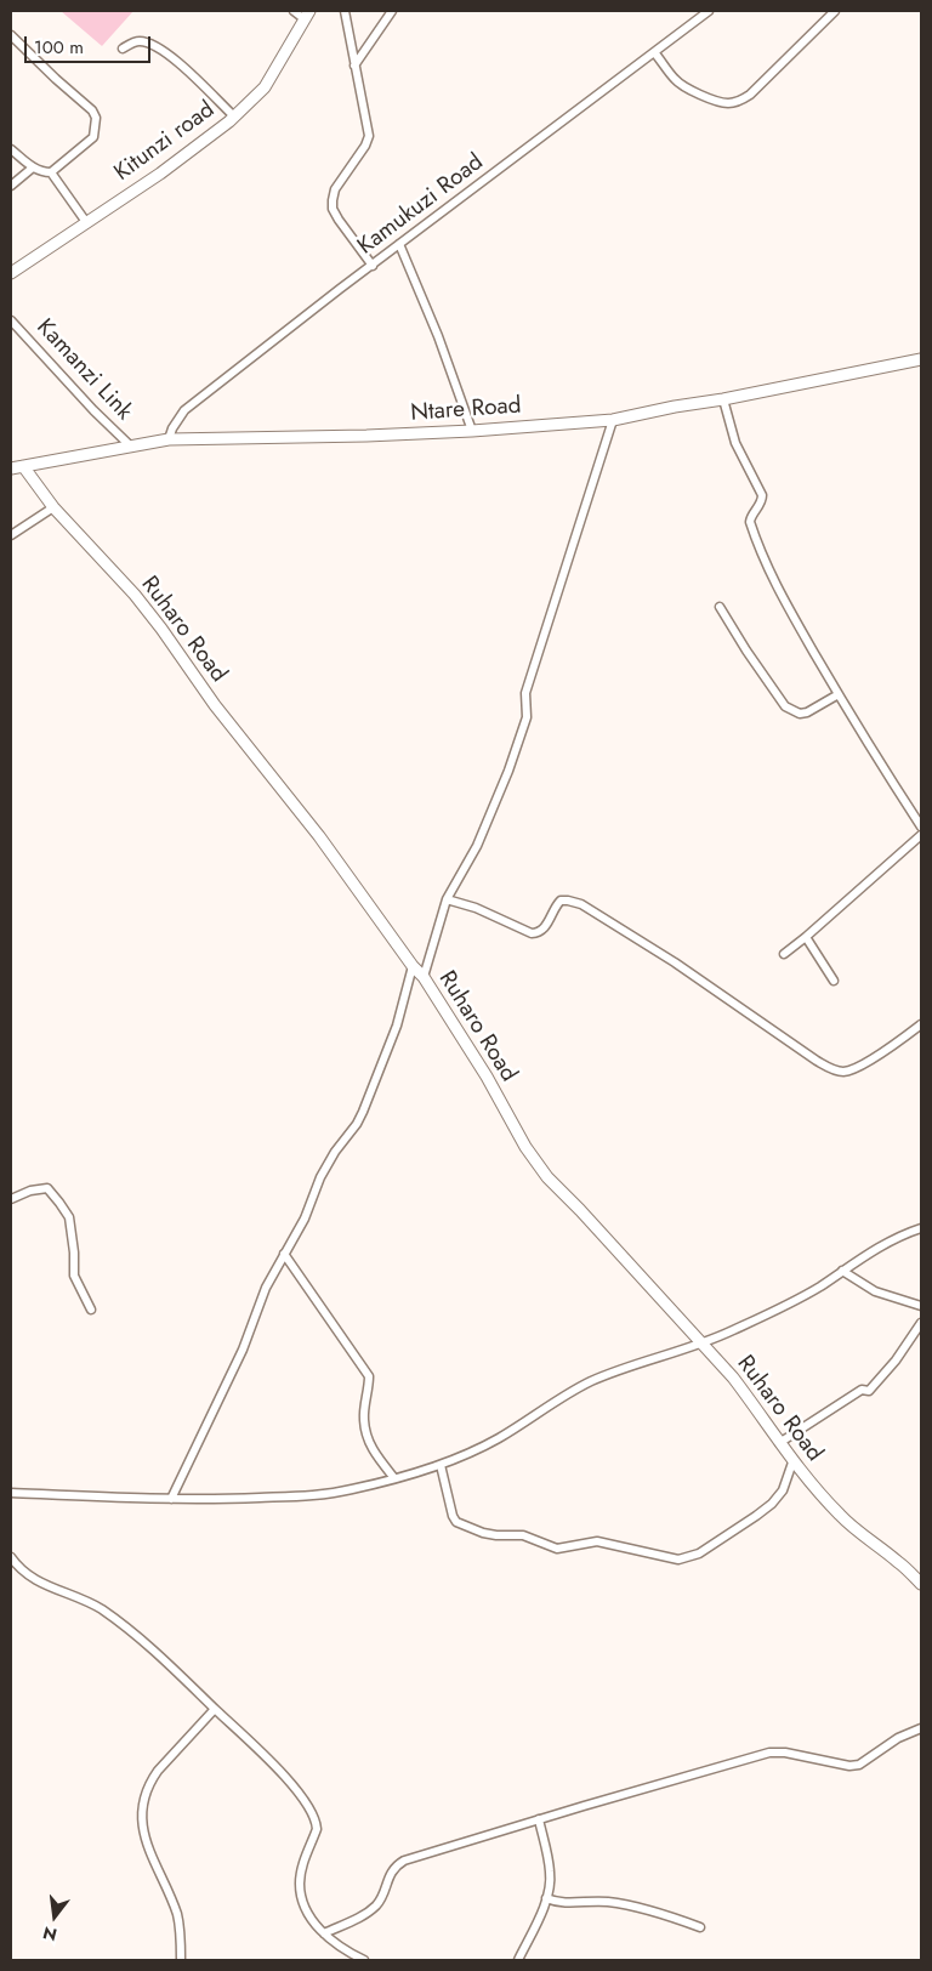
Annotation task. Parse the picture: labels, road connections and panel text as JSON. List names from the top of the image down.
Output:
{
  "streets": {
    "street": [
      "Kitunzi road",
      "Kamukuzi Road",
      "Kamanzi Link",
      "Ntare Road",
      "Ruharo Road"
    ]
  },
  "crossings": [
    ["Kamukuzi Road", "Ntare Road"],
    ["Kamanzi Link", "Ntare Road"],
    ["Ntare Road", "Ruharo Road"]
  ],
  "scale_bar": "100 m",
  "north": "bottom"
}
